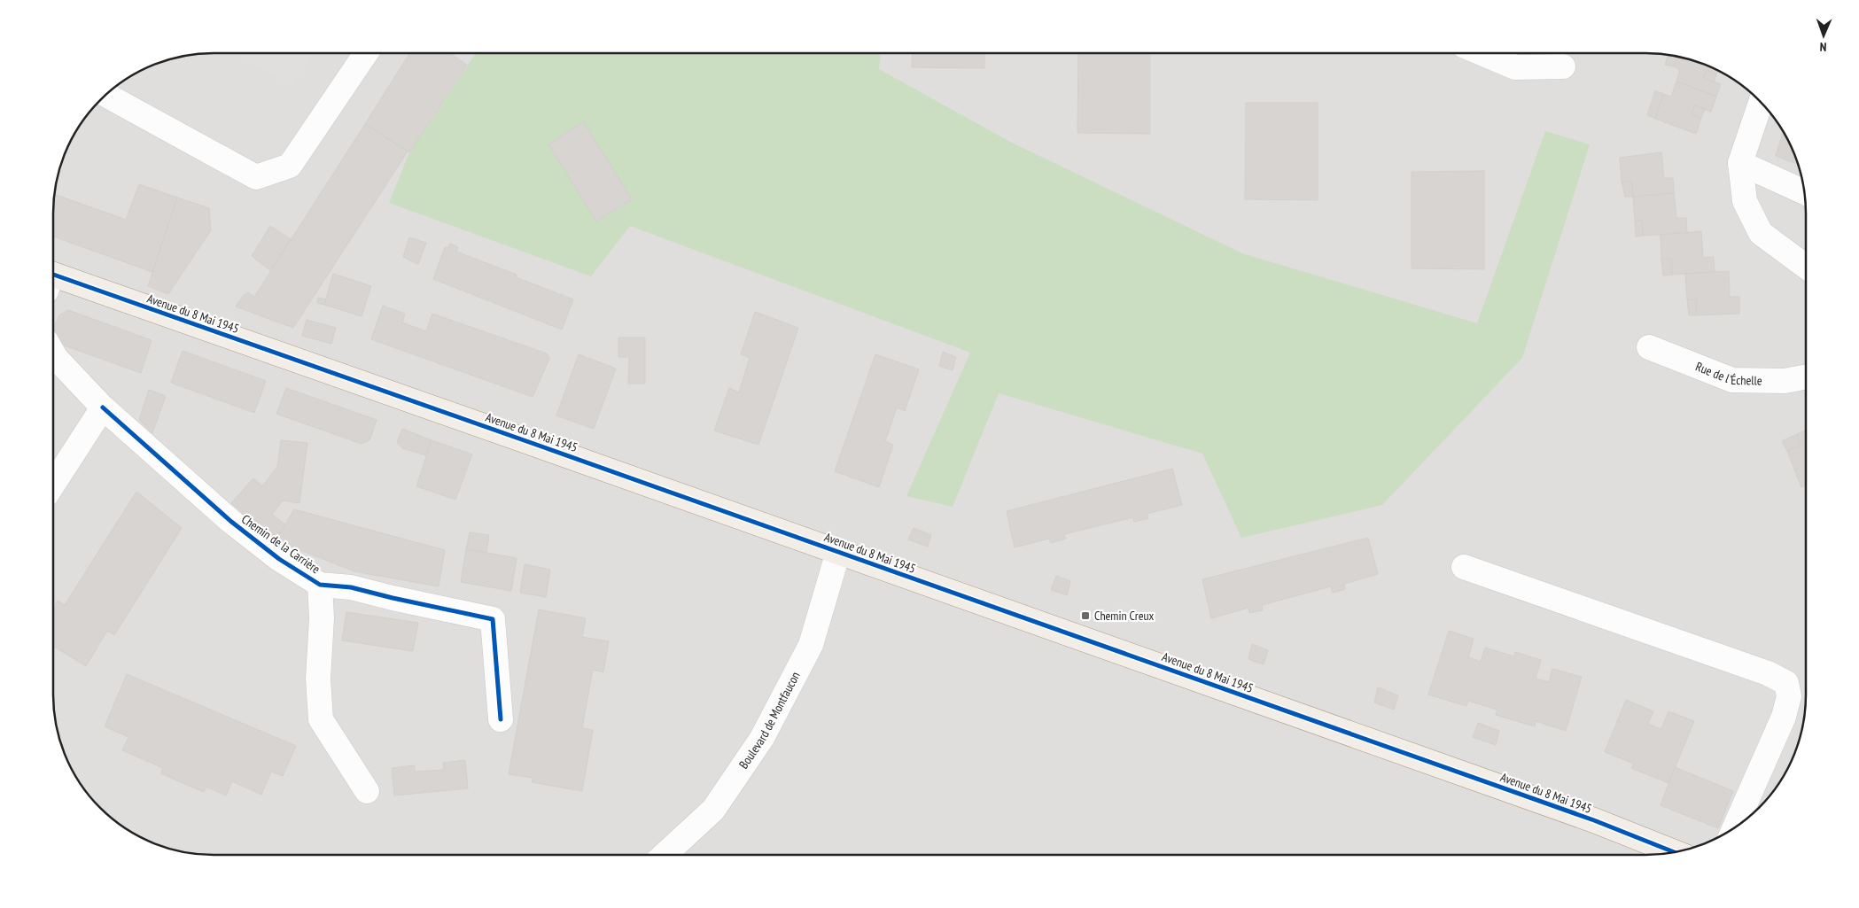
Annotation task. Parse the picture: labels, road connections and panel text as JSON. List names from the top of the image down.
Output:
{
  "streets": {
    "main road": ["Avenue du 8 Mai 1945"],
    "street": ["Rue de l'Échelle", "Chemin de la Carrière", "Boulevard de Montfaucon"]
  },
  "crossings": [
    ["Avenue du 8 Mai 1945", "Boulevard de Montfaucon"]
  ],
  "places": {
    "transit": ["Chemin Creux"]
  },
  "north": "bottom"
}
